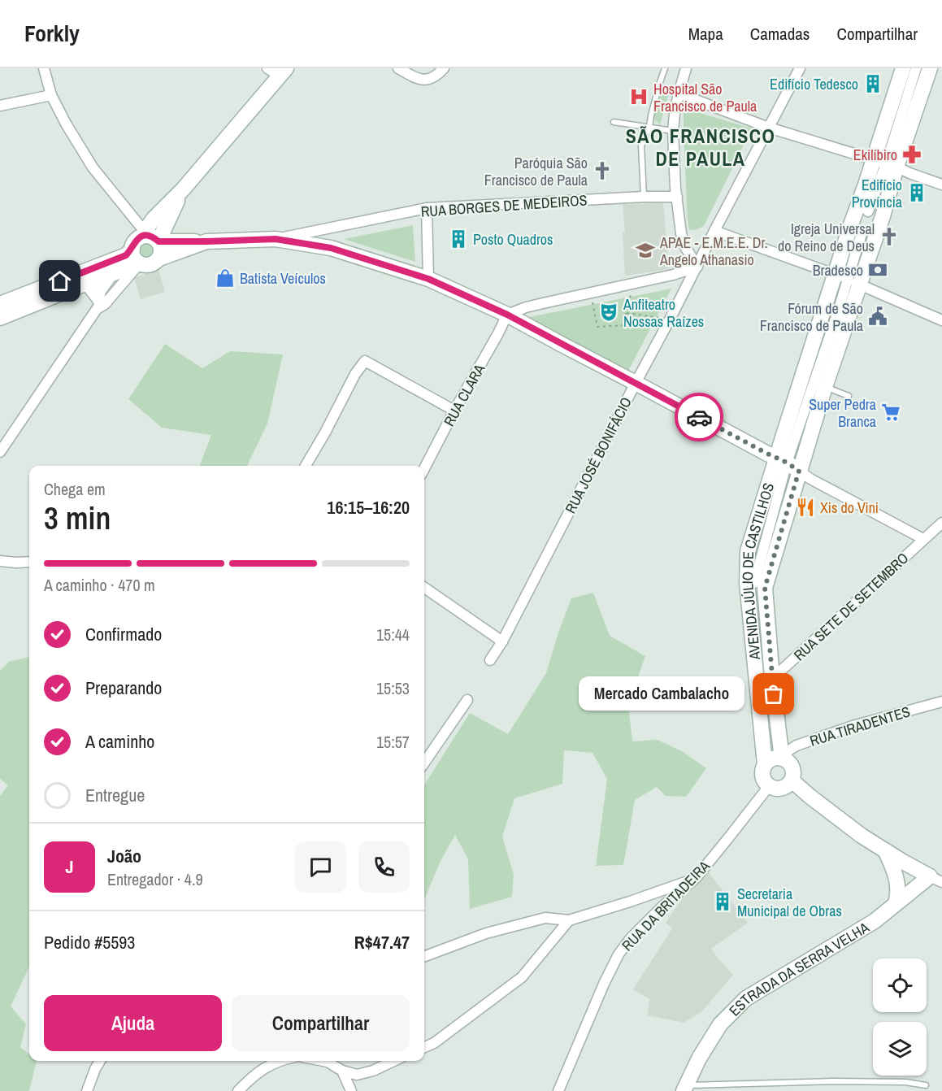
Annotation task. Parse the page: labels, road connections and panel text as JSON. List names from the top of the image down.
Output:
{
  "streets": {
    "main road": ["AVENIDA JÚLIO DE CASTILHOS", "ESTRADA DA SERRA VELHA"],
    "street": [
      "RUA BORGES DE MEDEIROS",
      "RUA CLARA",
      "RUA JOSÉ BONIFÁCIO",
      "RUA SETE DE SETEMBRO",
      "RUA TIRADENTES",
      "RUA DA BRITADEIRA"
    ]
  },
  "crossings": [
    ["AVENIDA JÚLIO DE CASTILHOS", "RUA SETE DE SETEMBRO"],
    ["AVENIDA JÚLIO DE CASTILHOS", "RUA TIRADENTES"],
    ["AVENIDA JÚLIO DE CASTILHOS", "RUA DA BRITADEIRA"],
    ["RUA TIRADENTES", "RUA DA BRITADEIRA"]
  ],
  "districts": ["SÃO FRANCISCO DE PAULA"],
  "places": {
    "building": [
      "Edifício Tedesco",
      "Edifício Província",
      "Posto Quadros",
      "Secretaria Municipal de Obras"
    ],
    "hospital": ["Hospital São Francisco de Paula"],
    "pharmacy": ["Ekilíbiro"],
    "church": ["Paróquia São Francisco de Paula", "Igreja Universal do Reino de Deus"],
    "school or university": ["APAE - E.M.E.E. Dr. Angelo Athanasio"],
    "bank": ["Bradesco"],
    "shop": ["Batista Veículos"],
    "theatre": ["Anfiteatro Nossas Raízes"],
    "public building": ["Fórum de São Francisco de Paula"],
    "supermarket": ["Super Pedra Branca"],
    "restaurant": ["Xis do Vini"],
    "other": ["Mercado Cambalacho"]
  },
  "page": {
    "header": "Forkly",
    "nav": ["Mapa", "Camadas", "Compartilhar"],
    "heading": ["3 min", "Chega em", "16:15–16:20"],
    "panel": [
      "João",
      "Entregador · 4.9",
      "Pedido #5593",
      "R$47.47"
    ],
    "bar": "A caminho · 470 m",
    "list": [
      ["Confirmado", "15:44"],
      ["Preparando", "15:53"],
      ["A caminho", "15:57"],
      "Entregue"
    ],
    "bubble": "Mercado Cambalacho",
    "round": "J",
    "buttons": ["Ajuda", "Compartilhar"]
  }
}
